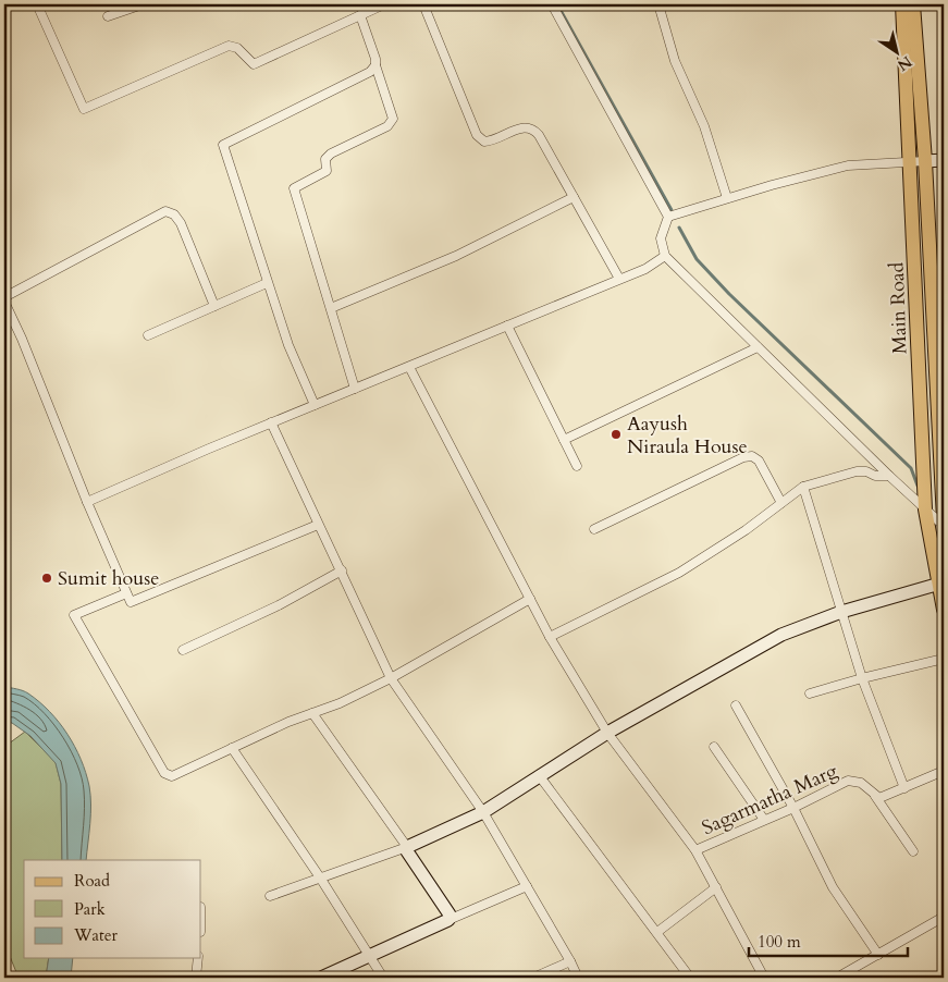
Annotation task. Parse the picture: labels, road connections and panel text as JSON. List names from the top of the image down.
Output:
{
  "streets": {
    "main road": ["Main Road"],
    "street": ["Sagarmatha Marg"]
  },
  "places": ["Aayush Niraula House", "Sumit house"],
  "legend": ["Road", "Park", "Water"],
  "scale_bar": "100 m",
  "north": "bottom right"
}
